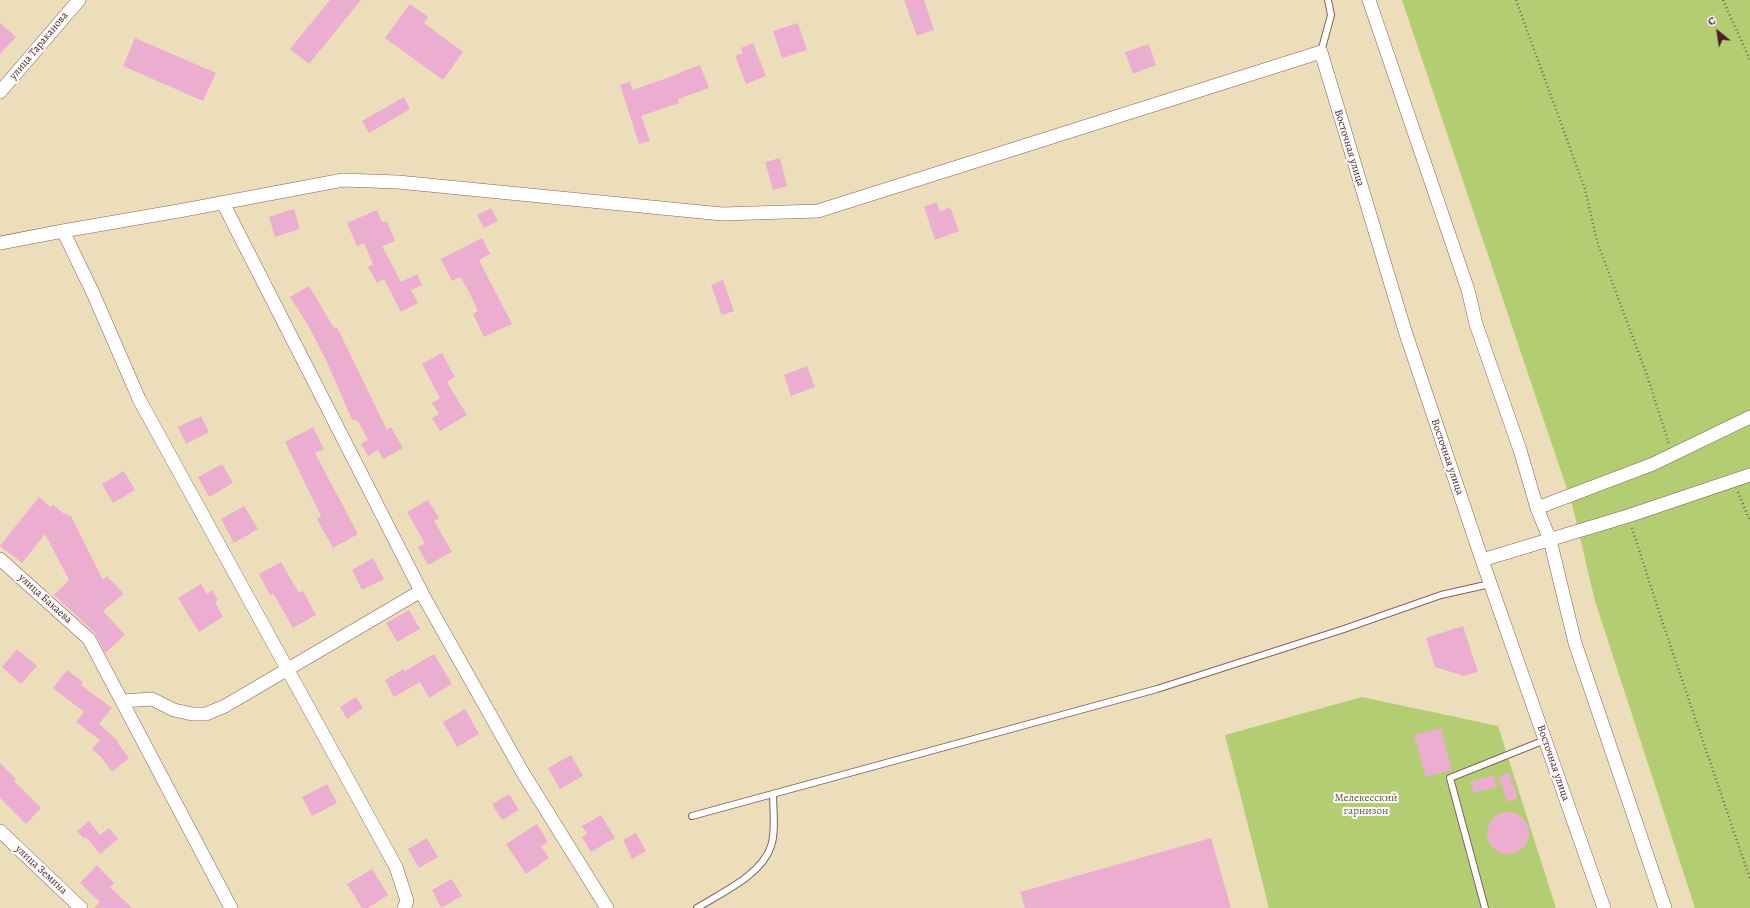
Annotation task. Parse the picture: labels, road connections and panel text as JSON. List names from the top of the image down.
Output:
{
  "streets": {
    "street": [
      "улица Тараканова",
      "Восточная улица",
      "улица Бакаева",
      "улица Земина"
    ]
  },
  "parks": ["Мелекесский гарнизон"],
  "north": "top left"
}
